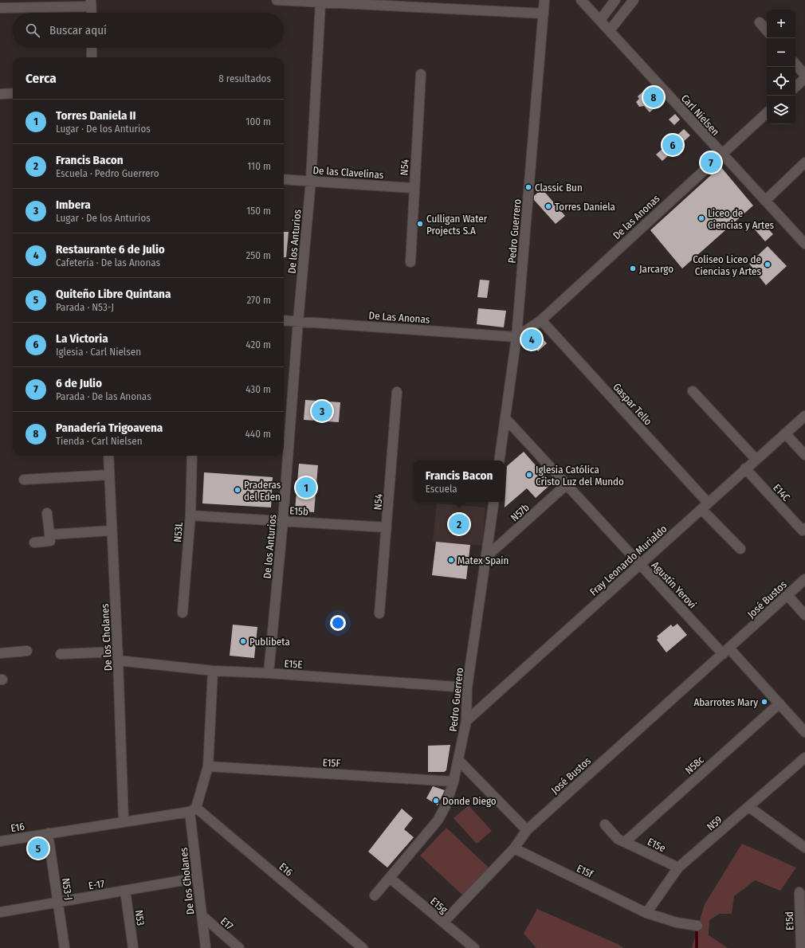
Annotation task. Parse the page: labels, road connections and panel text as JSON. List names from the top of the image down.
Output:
{
  "streets": {
    "street": [
      "Carl Nielsen",
      "N54",
      "De las Clavelinas",
      "De las Anonas",
      "Pedro Guerrero",
      "De los Anturios",
      "De Las Anonas",
      "Gaspar Tello",
      "E14C",
      "E15b",
      "N57b",
      "N53L",
      "Fray Leonardo Murialdo",
      "Agustín Yerovi",
      "José Bustos",
      "De los Cholanes",
      "E15E",
      "E15F",
      "N58c",
      "N59",
      "E16",
      "E15e",
      "E15f",
      "E-17",
      "N53-J",
      "E15g",
      "N53",
      "E15d",
      "E17"
    ]
  },
  "crossings": [
    ["Carl Nielsen", "De las Anonas"],
    ["N54", "De las Clavelinas"],
    ["N54", "E15b"],
    ["De las Clavelinas", "De los Anturios"],
    ["De las Anonas", "Pedro Guerrero"],
    ["De las Anonas", "De Las Anonas"],
    ["De las Anonas", "Gaspar Tello"],
    ["Pedro Guerrero", "De Las Anonas"],
    ["Pedro Guerrero", "N57b"],
    ["Pedro Guerrero", "Fray Leonardo Murialdo"],
    ["Pedro Guerrero", "Agustín Yerovi"],
    ["Pedro Guerrero", "E15E"],
    ["Pedro Guerrero", "E15F"],
    ["Pedro Guerrero", "E15g"],
    ["De los Anturios", "De Las Anonas"],
    ["De los Anturios", "E15b"],
    ["De los Anturios", "E15E"],
    ["Gaspar Tello", "Fray Leonardo Murialdo"],
    ["E14C", "Fray Leonardo Murialdo"],
    ["E15b", "N53L"],
    ["N57b", "Agustín Yerovi"],
    ["Fray Leonardo Murialdo", "Agustín Yerovi"],
    ["Agustín Yerovi", "José Bustos"],
    ["Agustín Yerovi", "N58c"],
    ["José Bustos", "E15f"],
    ["José Bustos", "E15g"],
    ["De los Cholanes", "E15E"],
    ["De los Cholanes", "E16"],
    ["De los Cholanes", "E-17"],
    ["De los Cholanes", "E17"],
    ["N58c", "E15e"],
    ["N59", "E15e"],
    ["N59", "E15f"],
    ["E16", "N53-J"],
    ["E-17", "N53-J"],
    ["E-17", "N53"]
  ],
  "places": [
    "Classic Bun",
    "Torres Daniela",
    "Liceo de Ciencias y Artes",
    "Culligan Water Projects S.A",
    "Coliseo Liceo de Ciencias y Artes",
    "Jarcargo",
    "Iglesia Católica Cristo Luz del Mundo",
    "Praderas del Eden",
    "Matex Spain",
    "Publibeta",
    "Abarrotes Mary",
    "Donde Diego"
  ],
  "page": {
    "map_buttons": ["+", "−"],
    "search": "Buscar aquí",
    "heading": ["Cerca", "8 resultados"],
    "pins": [
      "8",
      "6",
      "7",
      "4",
      "3",
      "1",
      "2",
      "5"
    ],
    "list": [
      {
        "mark": "1",
        "name": "Torres Daniela II",
        "note": "Lugar · De los Anturios",
        "value": "100 m"
      },
      {
        "mark": "2",
        "name": "Francis Bacon",
        "note": "Escuela · Pedro Guerrero",
        "value": "110 m"
      },
      {
        "mark": "3",
        "name": "Imbera",
        "note": "Lugar · De los Anturios",
        "value": "150 m"
      },
      {
        "mark": "4",
        "name": "Restaurante 6 de Julio",
        "note": "Cafetería · De las Anonas",
        "value": "250 m"
      },
      {
        "mark": "5",
        "name": "Quiteño Libre Quintana",
        "note": "Parada · N53-J",
        "value": "270 m"
      },
      {
        "mark": "6",
        "name": "La Victoria",
        "note": "Iglesia · Carl Nielsen",
        "value": "420 m"
      },
      {
        "mark": "7",
        "name": "6 de Julio",
        "note": "Parada · De las Anonas",
        "value": "430 m"
      },
      {
        "mark": "8",
        "name": "Panadería Trigoavena",
        "note": "Tienda · Carl Nielsen",
        "value": "440 m"
      }
    ],
    "popup": ["Francis Bacon", "Escuela"]
  }
}
